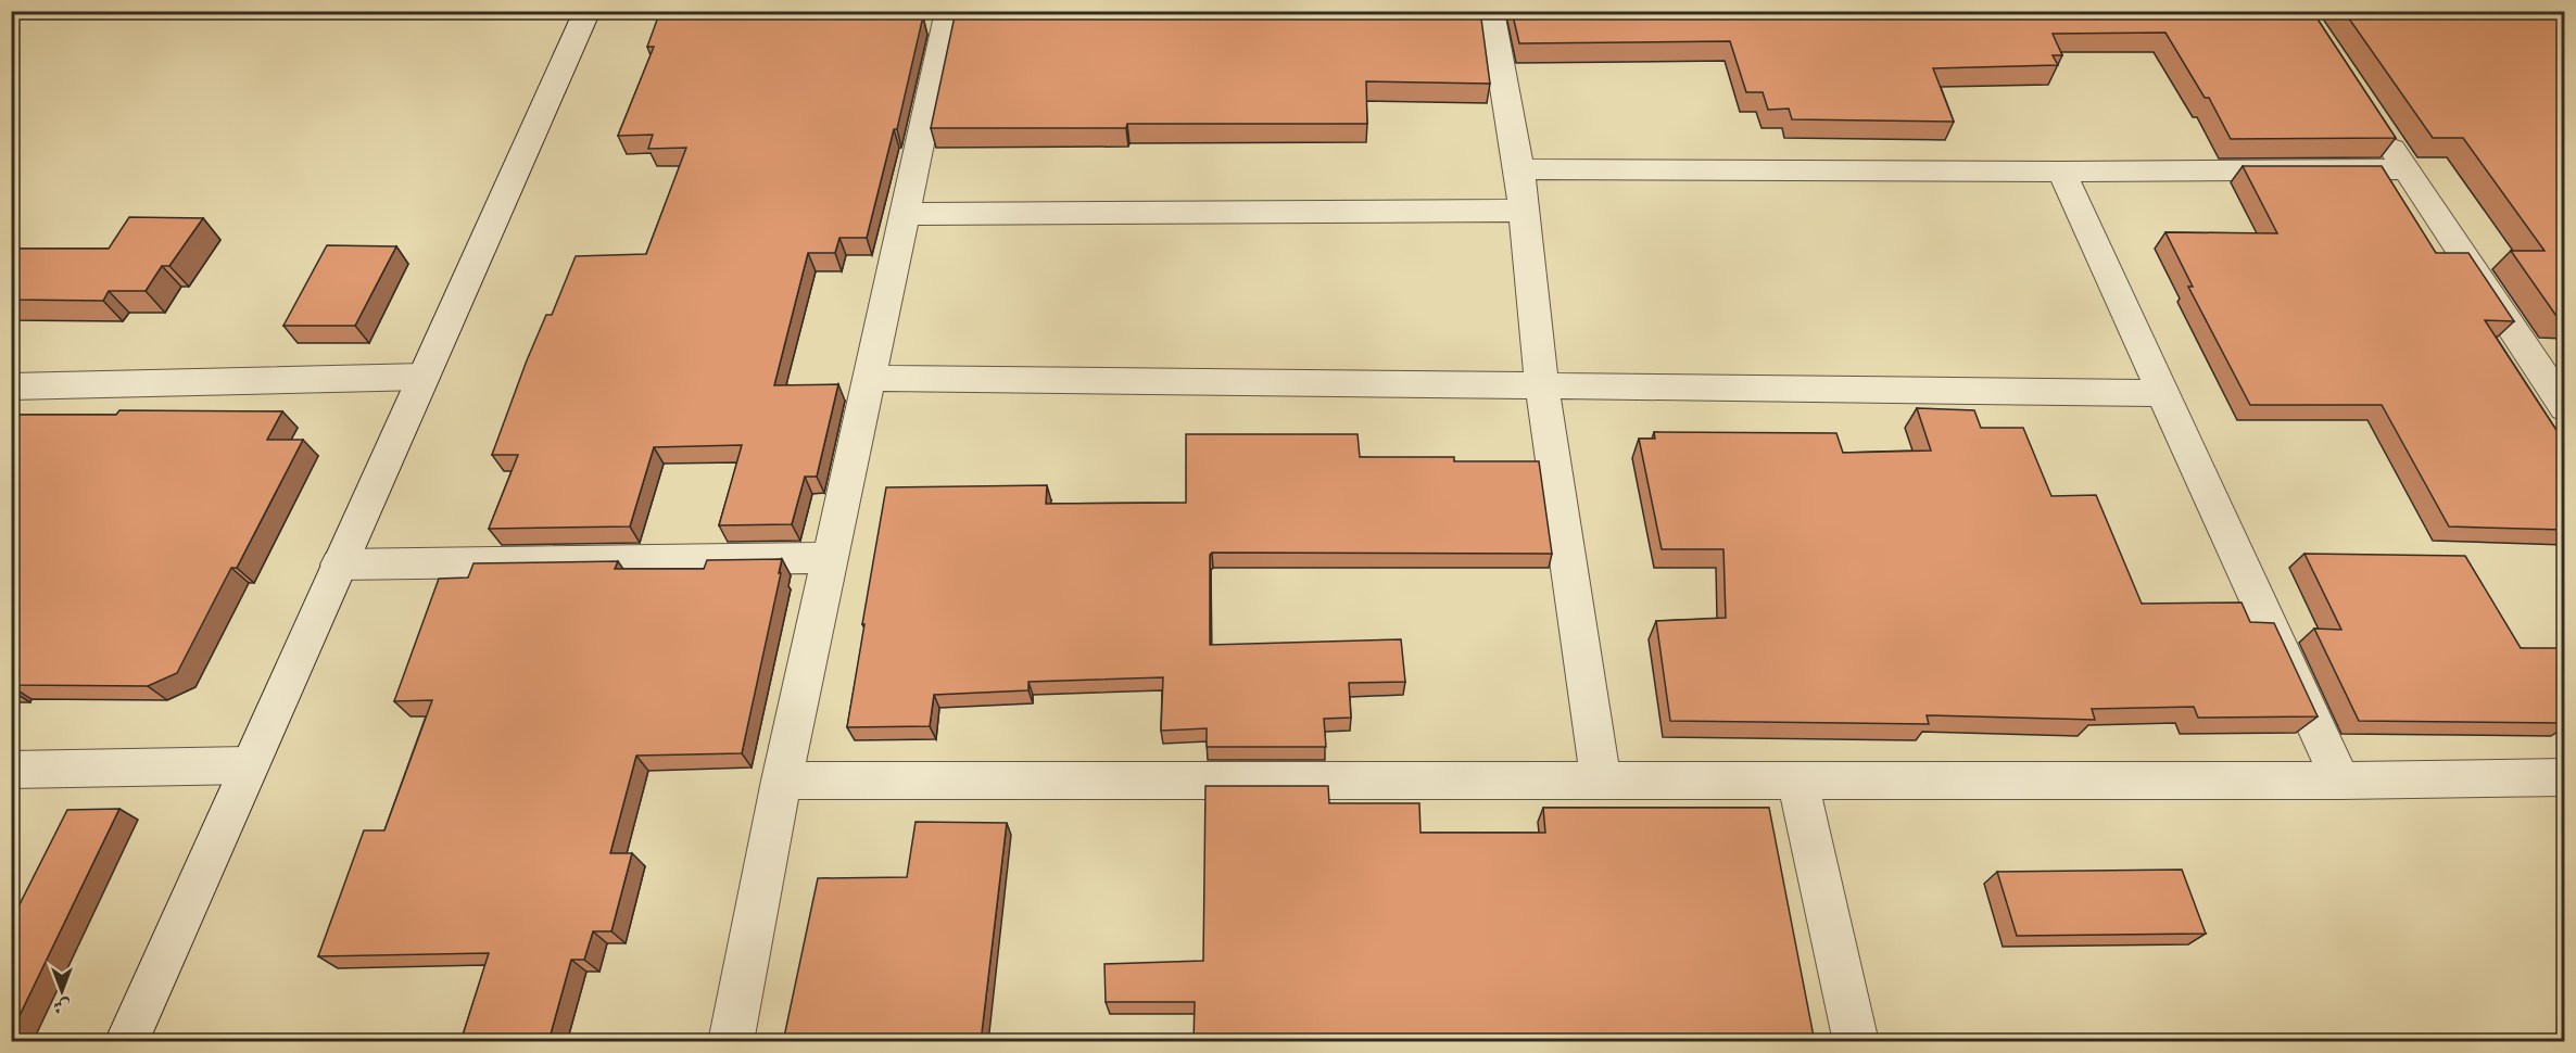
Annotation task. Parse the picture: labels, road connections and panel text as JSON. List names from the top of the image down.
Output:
{
  "north": "bottom"
}
